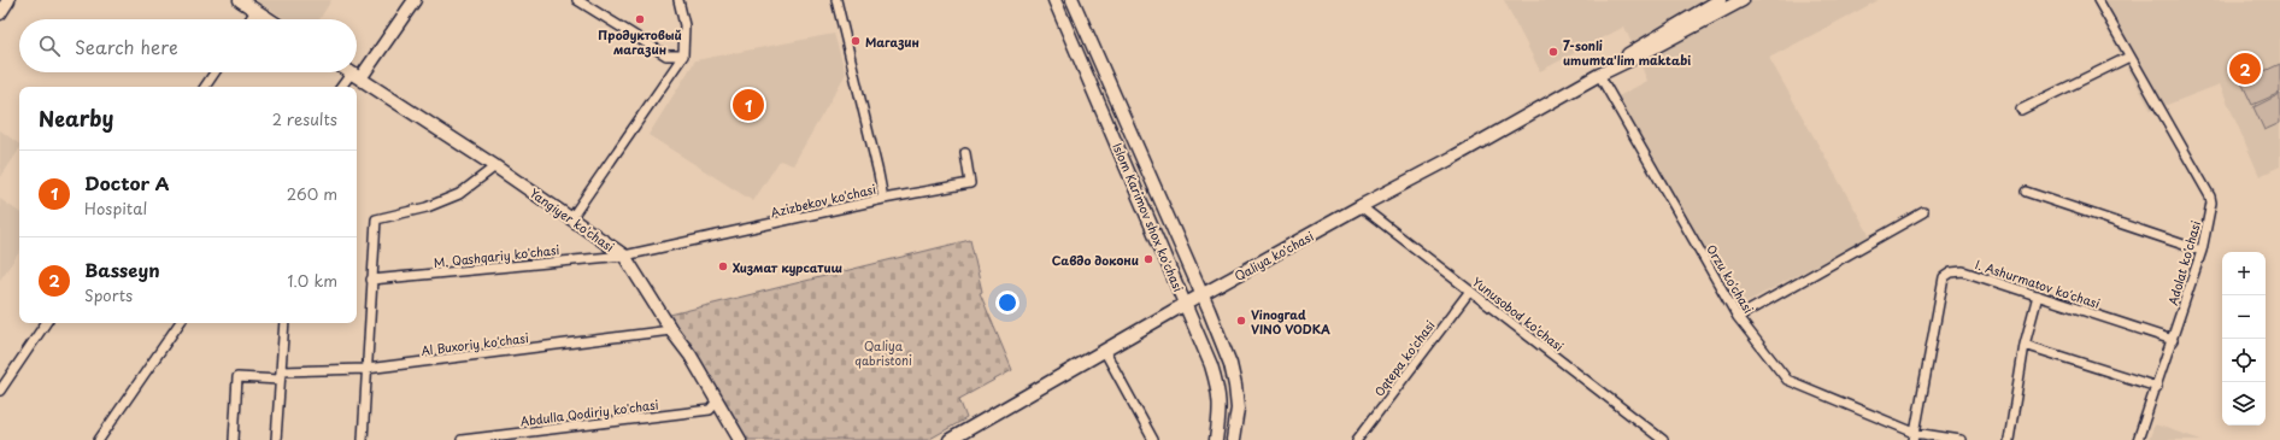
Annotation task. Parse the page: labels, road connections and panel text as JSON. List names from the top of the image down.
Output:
{
  "streets": {
    "main road": ["Islom Karimov shox ko'chasi", "Yangiyer ko'chasi", "Qaliya ko'chasi"],
    "street": [
      "Azizbekov ko'chasi",
      "M. Qashqariy ko'chasi",
      "Adolat ko'chasi",
      "Orzu ko'chasi",
      "I. Ashurmatov ko'chasi",
      "Yunusobod ko'chasi",
      "Al Buxoriy ko'chasi",
      "Oqtepa ko'chasi",
      "Abdulla Qodiriy ko'chasi"
    ]
  },
  "crossings": [
    ["Azizbekov ko'chasi", "Yangiyer ko'chasi"],
    ["Azizbekov ko'chasi", "M. Qashqariy ko'chasi"],
    ["Islom Karimov shox ko'chasi", "Qaliya ko'chasi"],
    ["Yangiyer ko'chasi", "M. Qashqariy ko'chasi"],
    ["Yangiyer ko'chasi", "Al Buxoriy ko'chasi"],
    ["Yangiyer ko'chasi", "Abdulla Qodiriy ko'chasi"],
    ["Qaliya ko'chasi", "Orzu ko'chasi"],
    ["Qaliya ko'chasi", "Yunusobod ko'chasi"],
    ["Adolat ko'chasi", "I. Ashurmatov ko'chasi"],
    ["Orzu ko'chasi", "I. Ashurmatov ko'chasi"],
    ["Yunusobod ko'chasi", "Oqtepa ko'chasi"]
  ],
  "parks": ["Qaliya qabristoni"],
  "places": [
    "Продуктовый магазин",
    "Магазин",
    "7-sonli umumta'lim maktabi",
    "Савдо докони",
    "Хизмат курсатиш",
    "Vinograd VINO VODKA"
  ],
  "page": {
    "search": "Search here",
    "pins": ["2", "1"],
    "heading": ["Nearby", "2 results"],
    "list": [
      {
        "mark": "1",
        "name": "Doctor A",
        "note": "Hospital",
        "value": "260 m"
      },
      {
        "mark": "2",
        "name": "Basseyn",
        "note": "Sports",
        "value": "1.0 km"
      }
    ],
    "map_buttons": ["+", "−"]
  }
}
